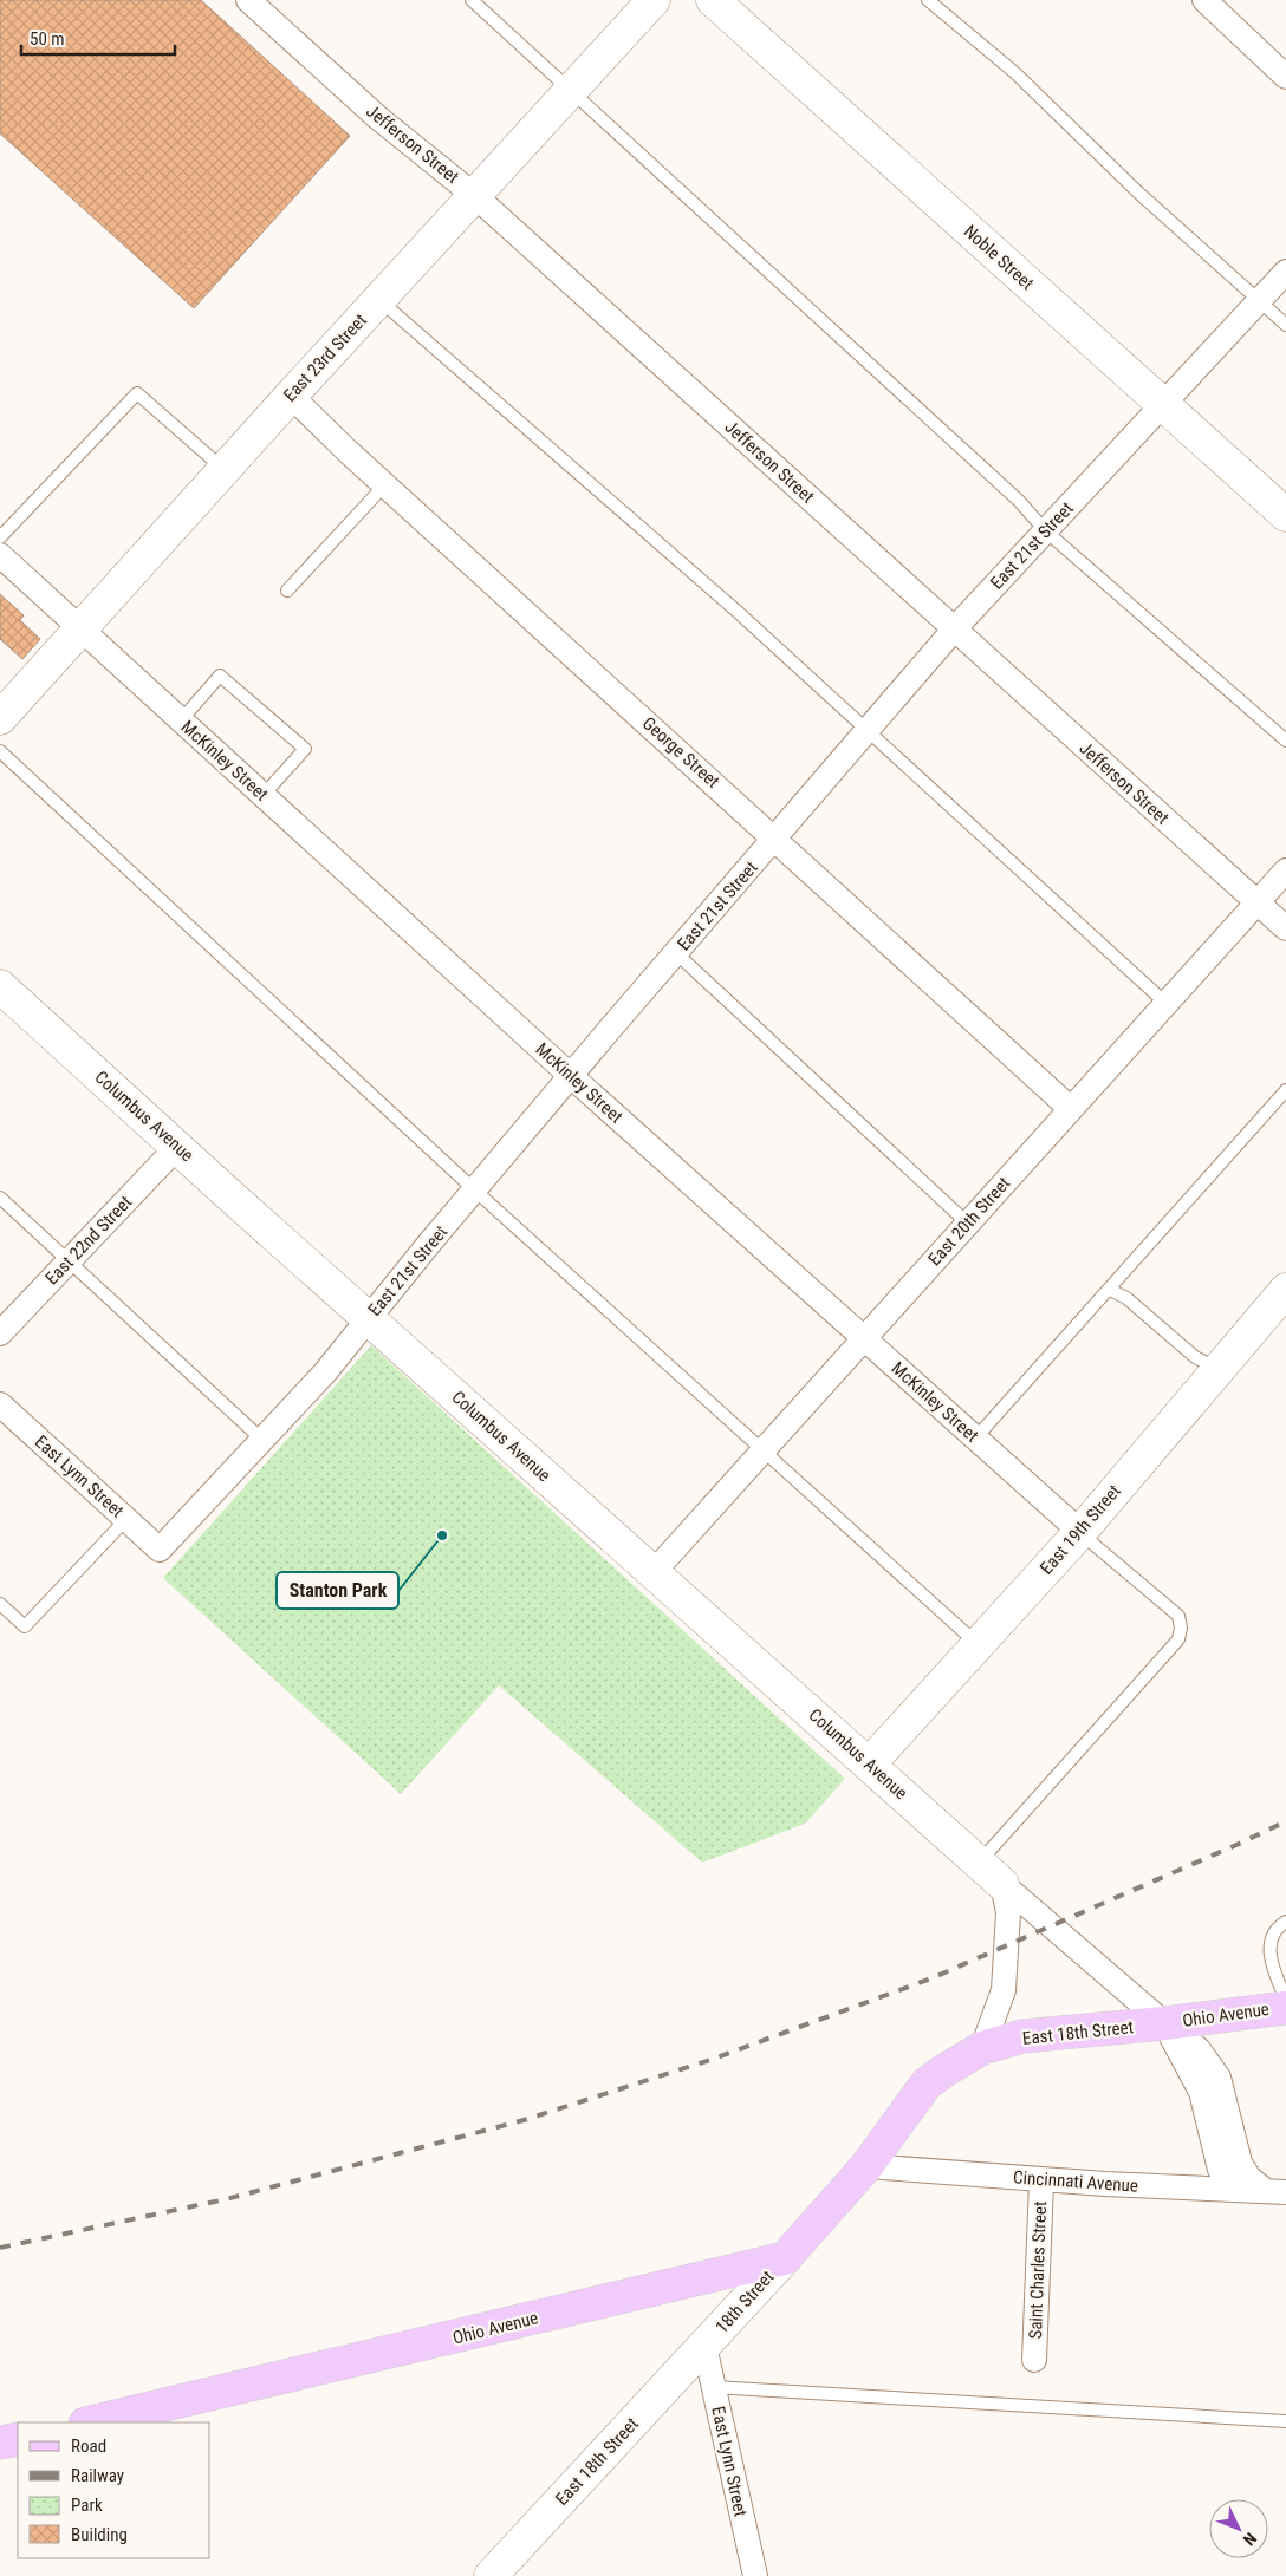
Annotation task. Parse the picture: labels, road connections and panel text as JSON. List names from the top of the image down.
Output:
{
  "streets": {
    "main road": ["Ohio Avenue", "East 18th Street"],
    "street": [
      "Jefferson Street",
      "Noble Street",
      "East 23rd Street",
      "East 21st Street",
      "George Street",
      "McKinley Street",
      "Columbus Avenue",
      "East 20th Street",
      "East 22nd Street",
      "East Lynn Street",
      "East 19th Street",
      "Cincinnati Avenue",
      "Saint Charles Street",
      "18th Street"
    ]
  },
  "crossings": [
    ["Jefferson Street", "East 23rd Street"],
    ["Jefferson Street", "East 21st Street"],
    ["Jefferson Street", "East 20th Street"],
    ["Noble Street", "East 21st Street"],
    ["East 23rd Street", "George Street"],
    ["East 23rd Street", "McKinley Street"],
    ["East 21st Street", "George Street"],
    ["East 21st Street", "McKinley Street"],
    ["East 21st Street", "Columbus Avenue"],
    ["East 21st Street", "East Lynn Street"],
    ["George Street", "East 20th Street"],
    ["McKinley Street", "East 20th Street"],
    ["McKinley Street", "East 19th Street"],
    ["Columbus Avenue", "East 20th Street"],
    ["Columbus Avenue", "East 22nd Street"],
    ["Columbus Avenue", "East 19th Street"],
    ["Columbus Avenue", "Ohio Avenue"],
    ["Columbus Avenue", "East 18th Street"],
    ["Columbus Avenue", "Cincinnati Avenue"],
    ["East Lynn Street", "East 18th Street"],
    ["East Lynn Street", "18th Street"],
    ["Ohio Avenue", "East 18th Street"],
    ["Ohio Avenue", "18th Street"],
    ["East 18th Street", "Cincinnati Avenue"],
    ["East 18th Street", "18th Street"],
    ["Cincinnati Avenue", "Saint Charles Street"]
  ],
  "places": ["Stanton Park"],
  "legend": [
    "Road",
    "Railway",
    "Park",
    "Building"
  ],
  "scale_bar": "50 m",
  "north": "bottom right"
}
